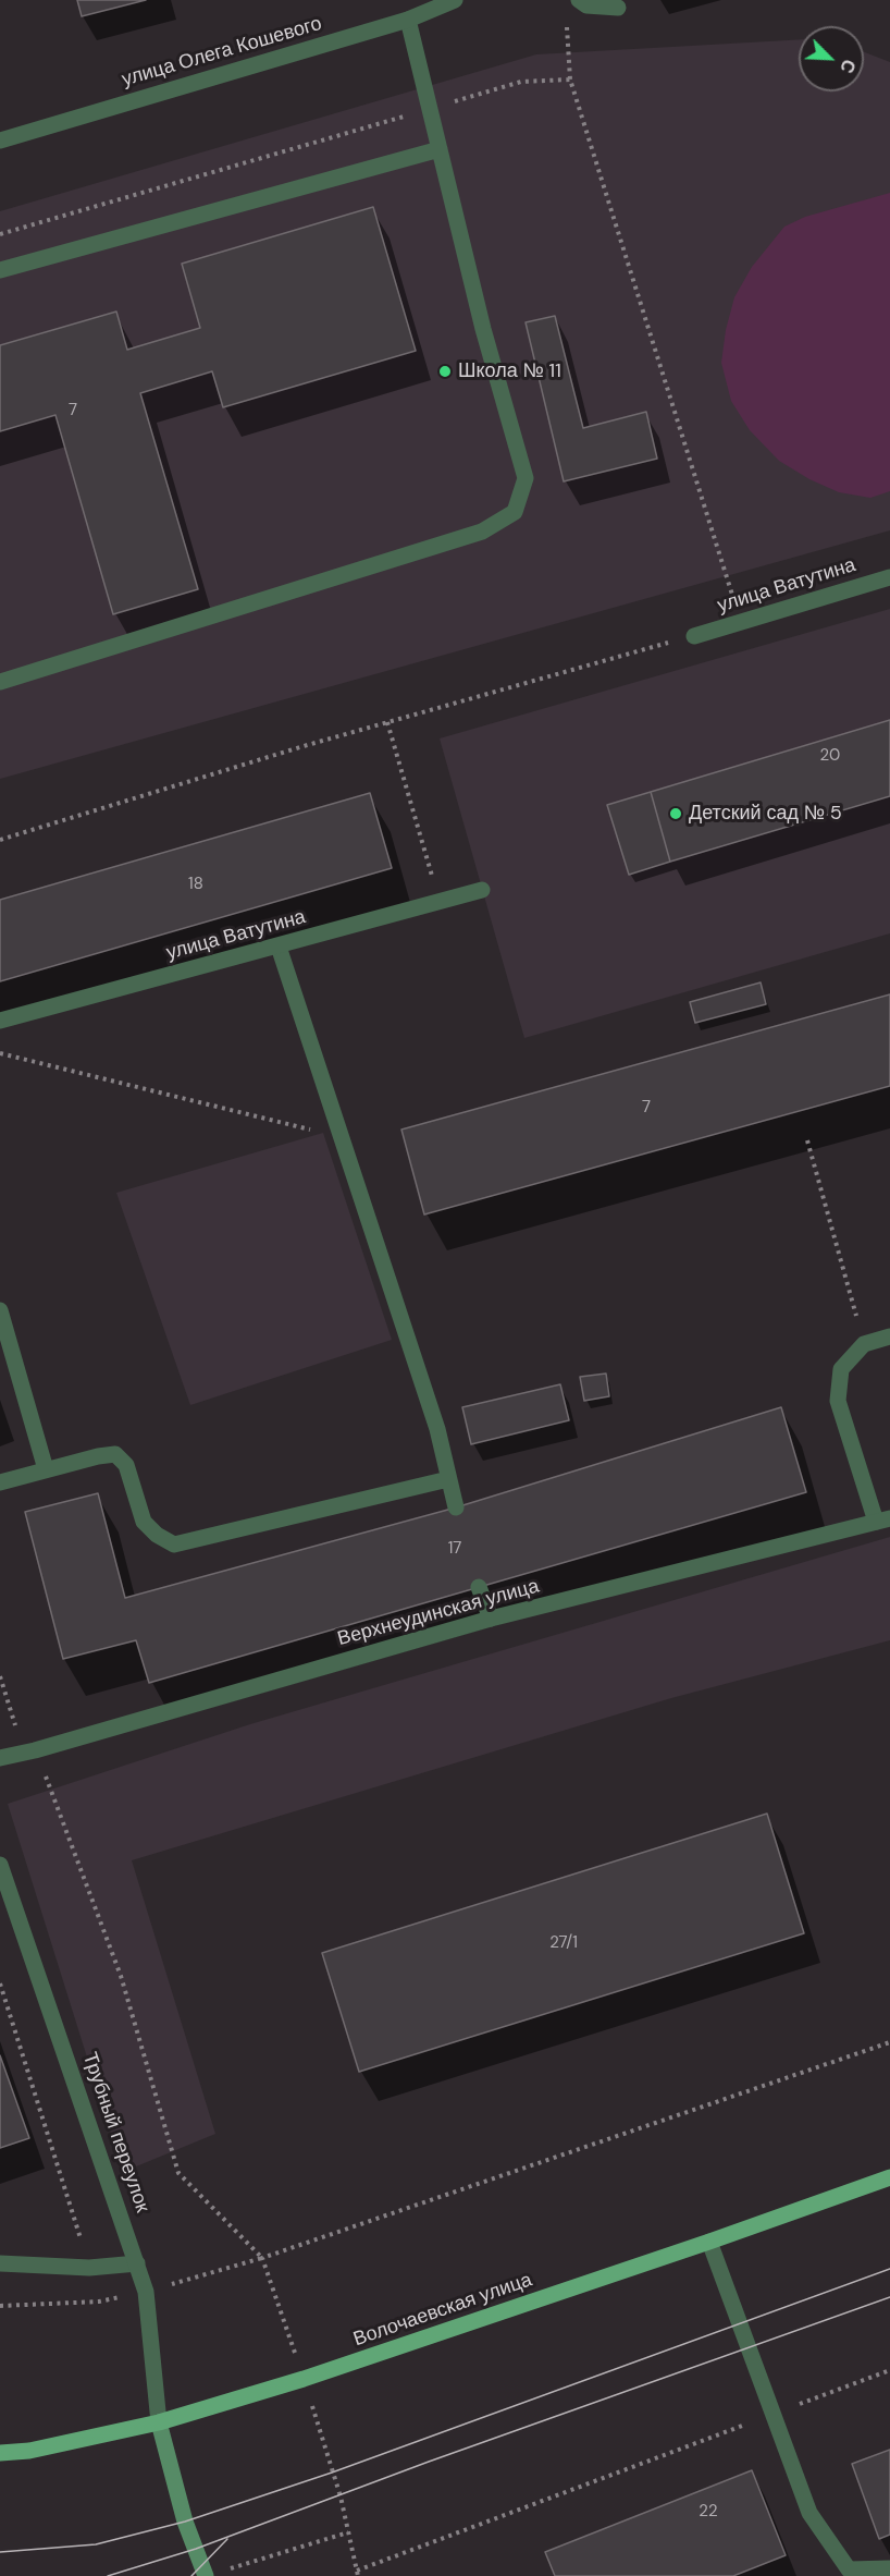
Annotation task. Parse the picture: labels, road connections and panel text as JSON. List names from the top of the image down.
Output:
{
  "streets": {
    "main road": ["Волочаевская улица"],
    "street": [
      "улица Олега Кошевого",
      "улица Ватутина",
      "Верхнеудинская улица",
      "Трубный переулок"
    ]
  },
  "crossings": [
    ["Трубный переулок", "Волочаевская улица"]
  ],
  "places": ["Школа № 11", "Детский сад № 5"],
  "house_numbers": [
    "7",
    "20",
    "18",
    "7",
    "17",
    "27/1",
    "22"
  ],
  "north": "bottom right"
}
